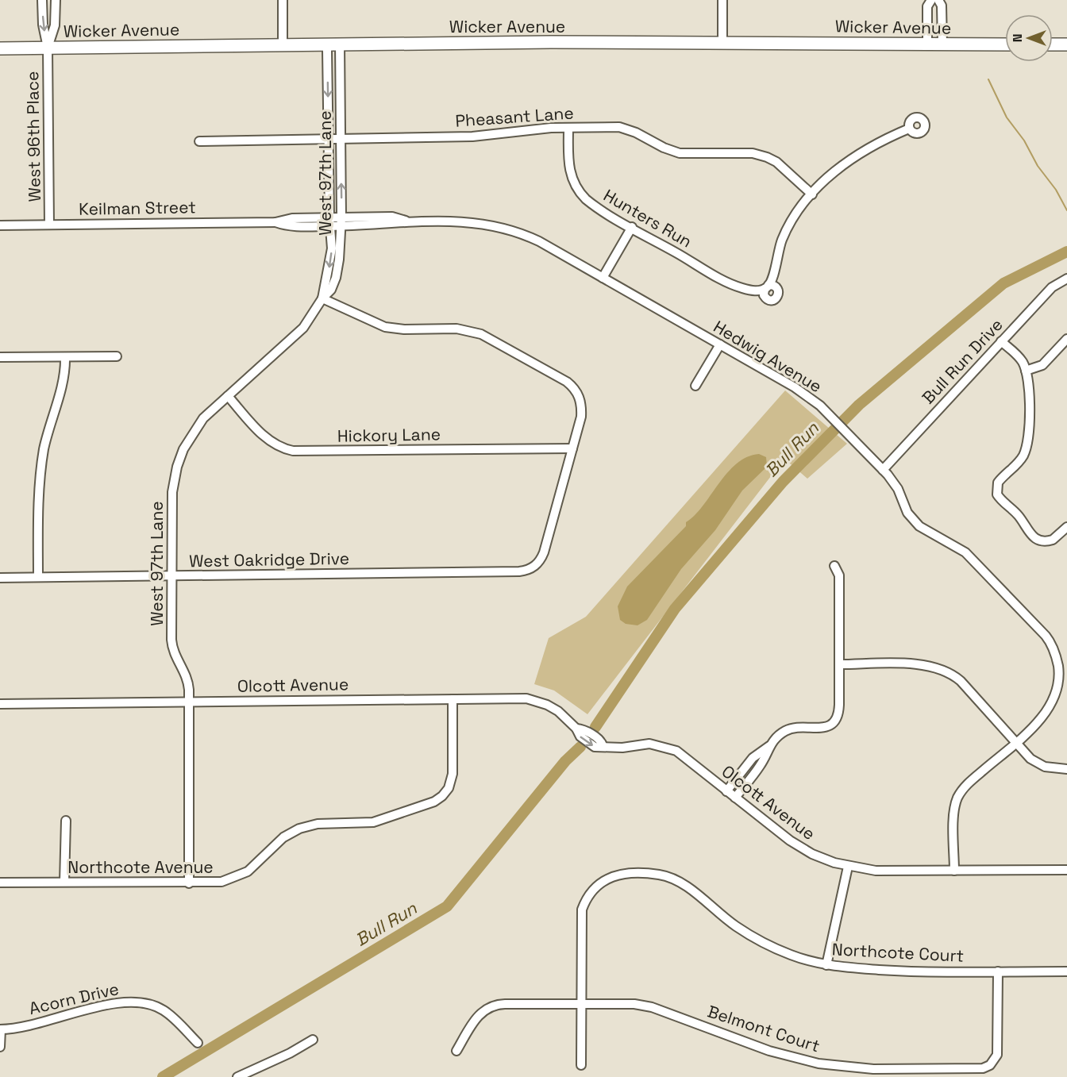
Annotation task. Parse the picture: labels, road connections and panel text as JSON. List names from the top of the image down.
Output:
{
  "streets": {
    "highway": ["Wicker Avenue"],
    "street": [
      "Pheasant Lane",
      "West 96th Place",
      "West 97th Lane",
      "Keilman Street",
      "Hunters Run",
      "Hedwig Avenue",
      "Bull Run Drive",
      "Hickory Lane",
      "West Oakridge Drive",
      "Olcott Avenue",
      "Northcote Avenue",
      "Northcote Court",
      "Acorn Drive",
      "Belmont Court"
    ]
  },
  "crossings": [
    ["Wicker Avenue", "West 96th Place"],
    ["Wicker Avenue", "West 97th Lane"],
    ["Pheasant Lane", "West 97th Lane"],
    ["Pheasant Lane", "Hunters Run"],
    ["West 96th Place", "Keilman Street"],
    ["West 97th Lane", "Keilman Street"],
    ["West 97th Lane", "Hedwig Avenue"],
    ["West 97th Lane", "Hickory Lane"],
    ["West 97th Lane", "West Oakridge Drive"],
    ["West 97th Lane", "Olcott Avenue"],
    ["West 97th Lane", "Northcote Avenue"],
    ["Keilman Street", "Hedwig Avenue"],
    ["Hedwig Avenue", "Bull Run Drive"],
    ["Hedwig Avenue", "Olcott Avenue"],
    ["Hickory Lane", "West Oakridge Drive"],
    ["Olcott Avenue", "Northcote Avenue"],
    ["Northcote Court", "Belmont Court"]
  ],
  "water": ["Bull Run"],
  "north": "left"
}
